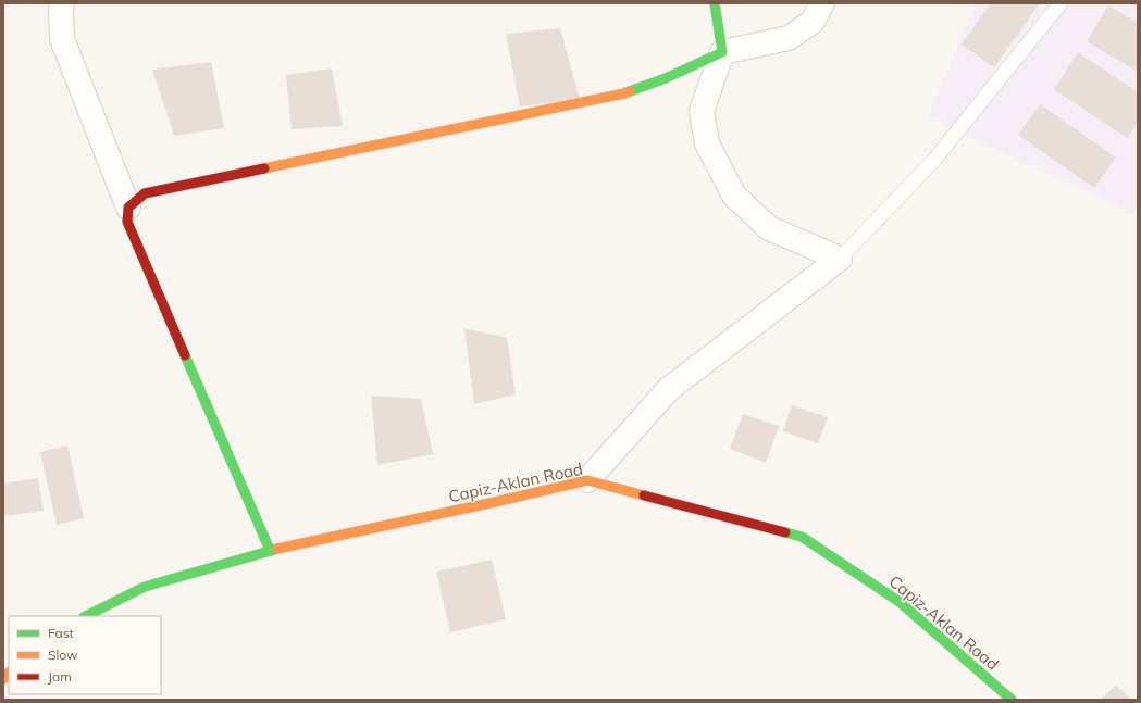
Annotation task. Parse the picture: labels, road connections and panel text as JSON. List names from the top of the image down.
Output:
{
  "streets": {
    "street": ["Capiz-Aklan Road"]
  },
  "legend": ["Fast", "Slow", "Jam"]
}
